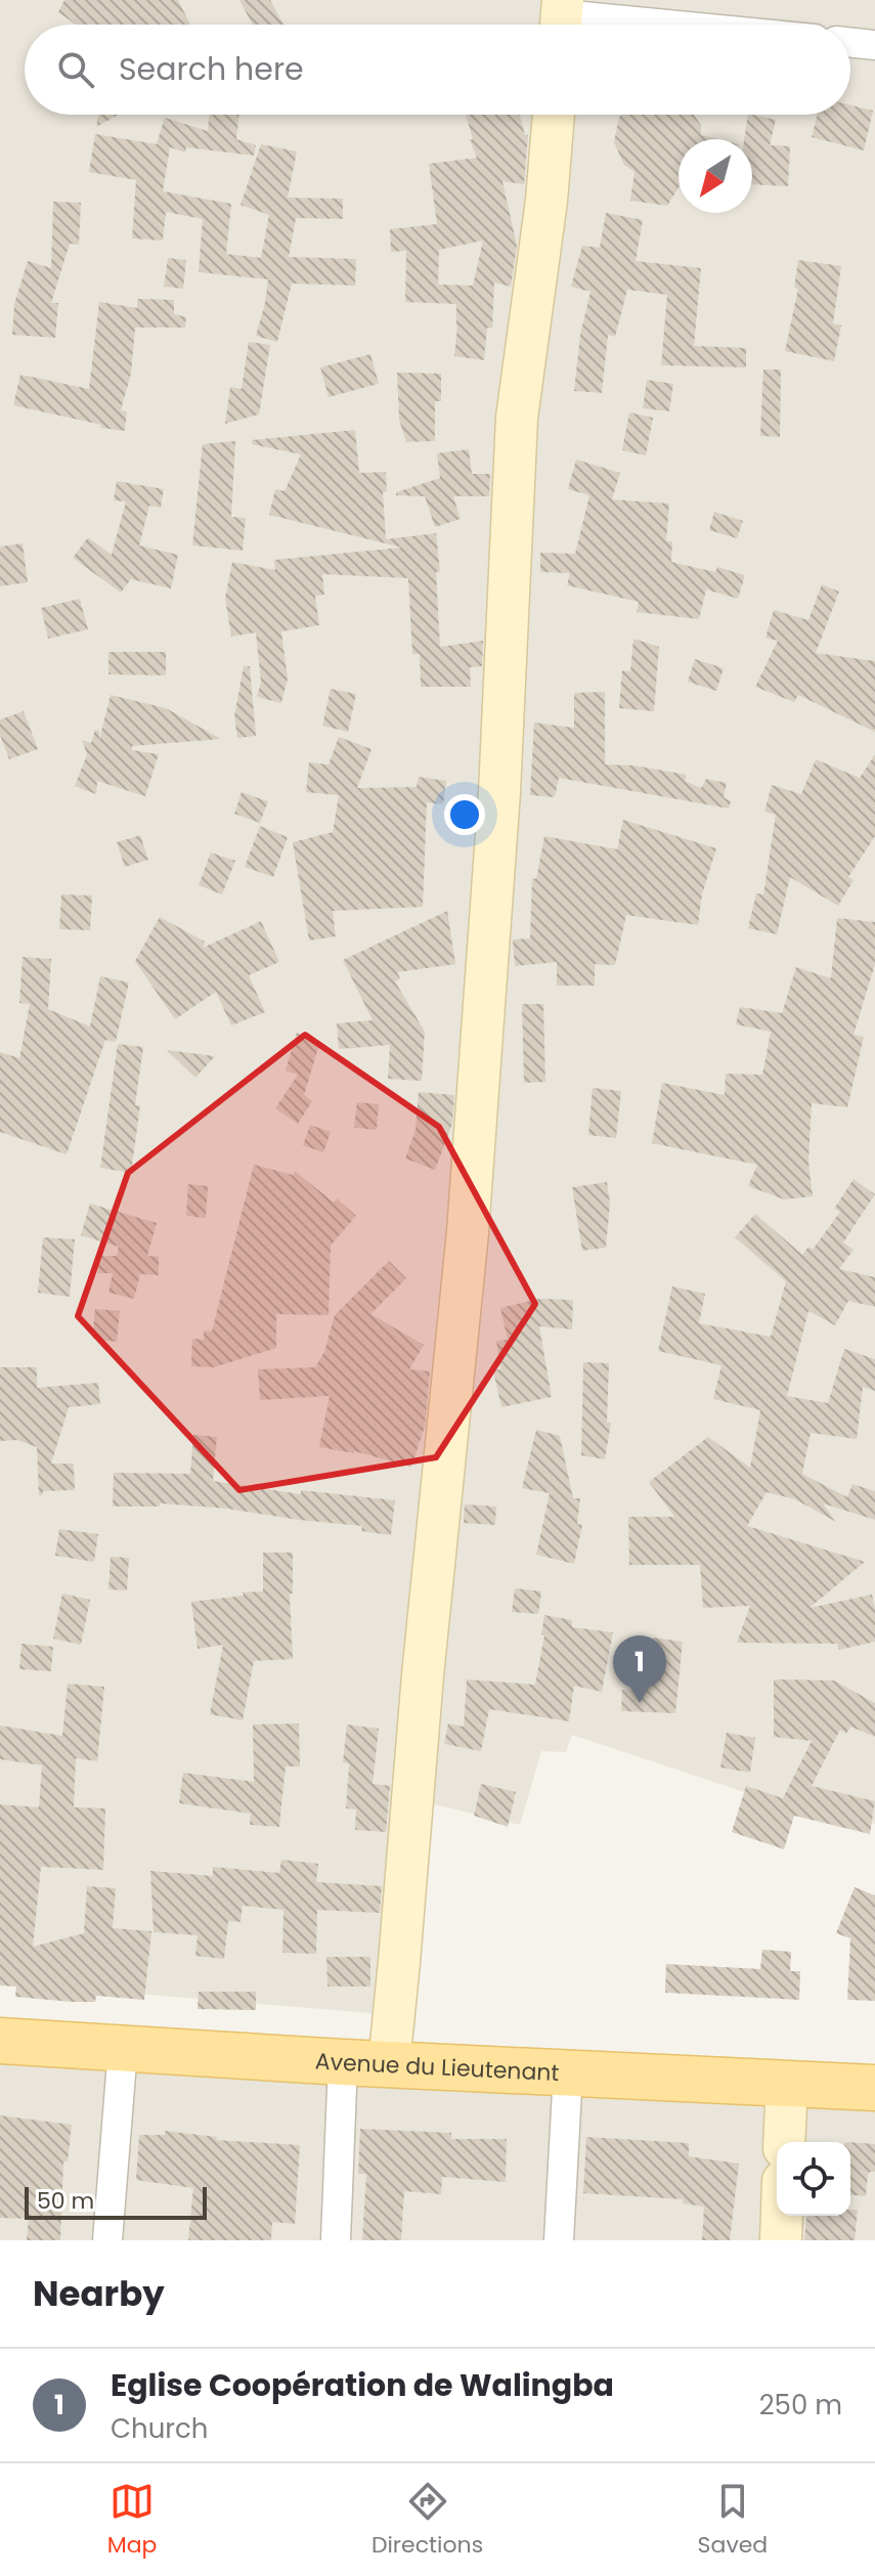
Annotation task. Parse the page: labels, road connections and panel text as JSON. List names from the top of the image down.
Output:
{
  "streets": {
    "main road": ["Avenue du Lieutenant"]
  },
  "scale_bar": "50 m",
  "north": "bottom left",
  "page": {
    "search": "Search here",
    "pins": "1",
    "scale": "50 m",
    "heading": "Nearby",
    "list": [
      {
        "mark": "1",
        "name": "Eglise Coopération de Walingba",
        "note": "Church",
        "value": "250 m"
      }
    ],
    "nav": ["Map", "Directions", "Saved"]
  }
}
